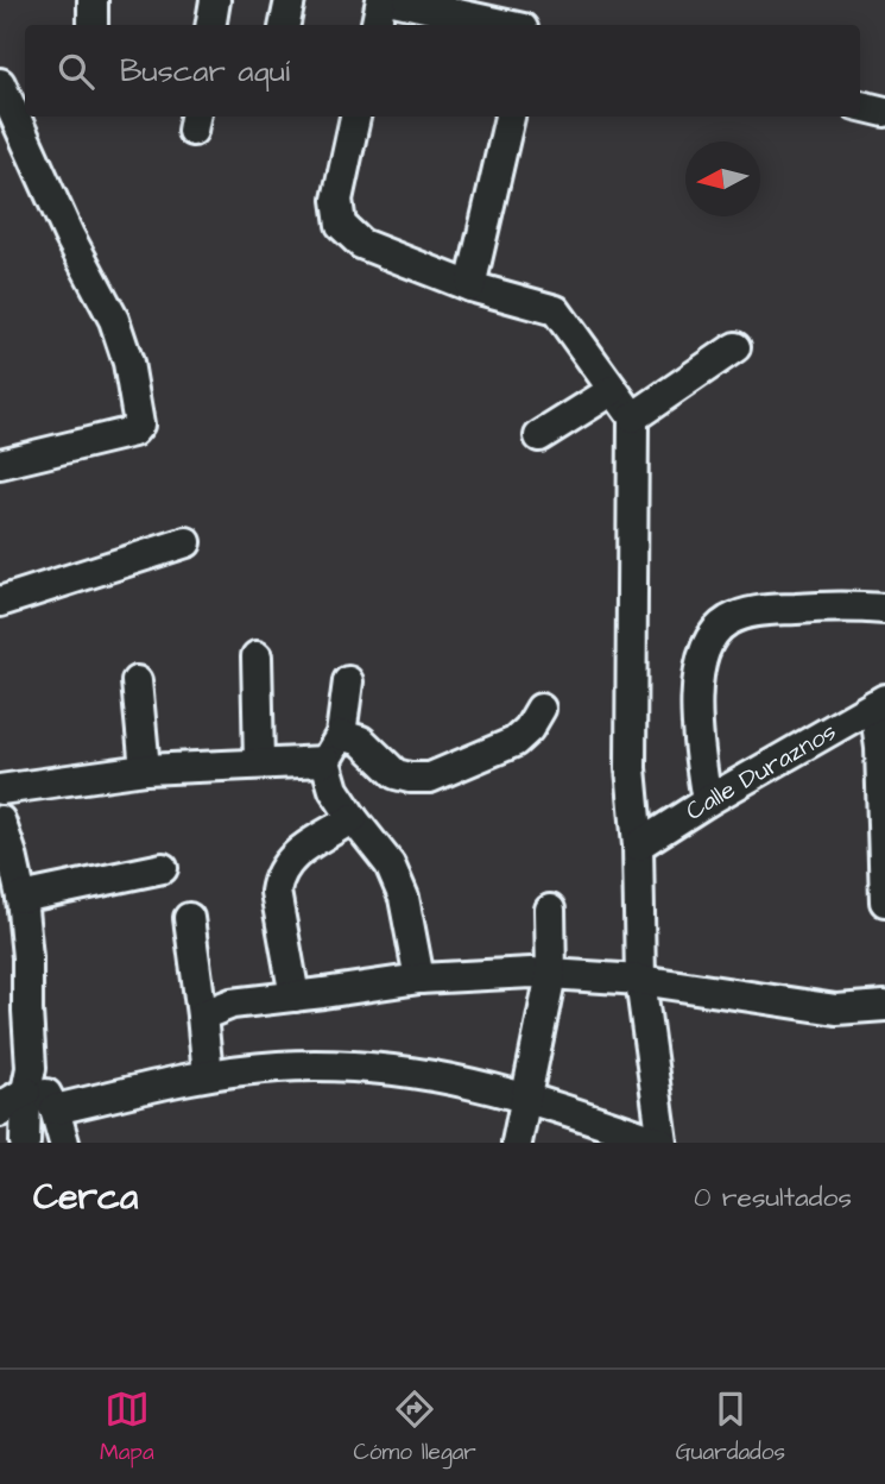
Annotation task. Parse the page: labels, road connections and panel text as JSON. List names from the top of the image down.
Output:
{
  "streets": {
    "street": ["Calle Duraznos"]
  },
  "north": "left",
  "page": {
    "search": "Buscar aquí",
    "heading": ["Cerca", "0 resultados"],
    "nav": ["Mapa", "Cómo llegar", "Guardados"]
  }
}
